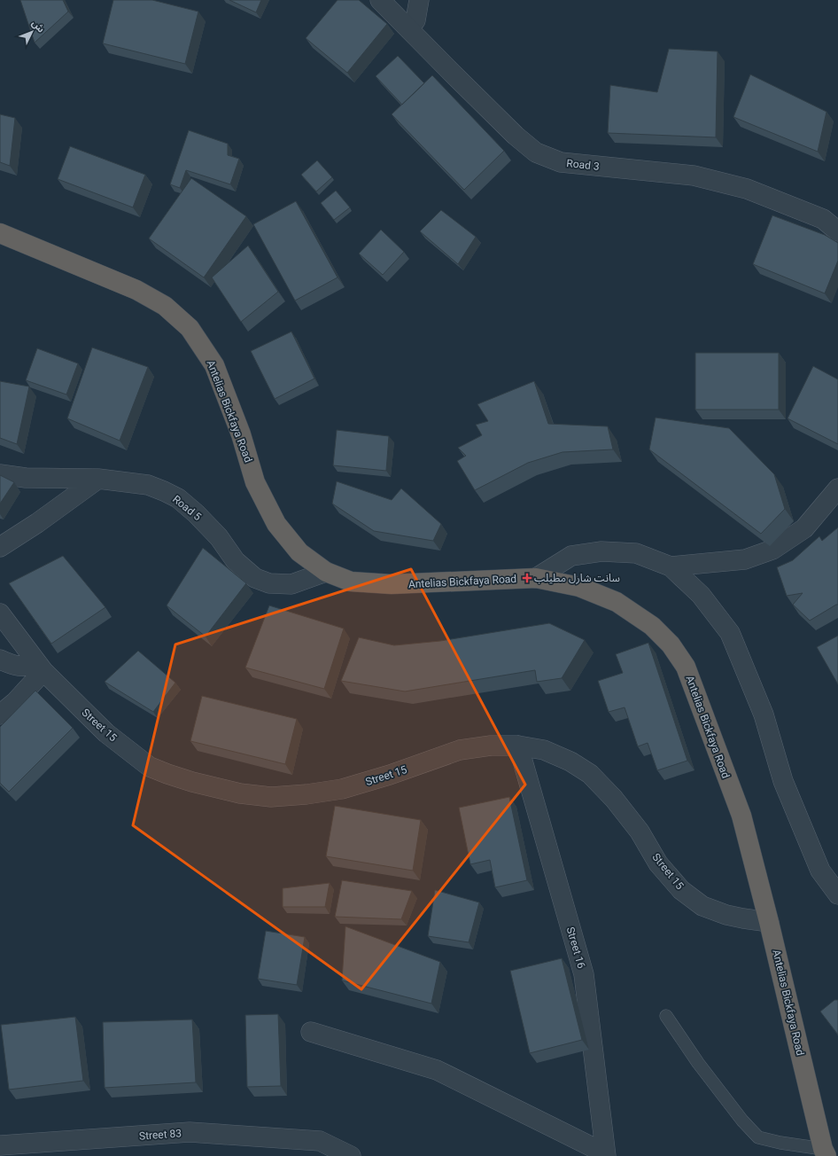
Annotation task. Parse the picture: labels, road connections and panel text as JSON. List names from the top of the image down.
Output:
{
  "streets": {
    "highway": ["Antelias Bickfaya Road"],
    "street": [
      "Road 3",
      "Road 5",
      "Street 15",
      "Street 16",
      "Street 83"
    ]
  },
  "crossings": [
    ["Antelias Bickfaya Road", "Road 5"],
    ["Antelias Bickfaya Road", "Street 15"],
    ["Street 15", "Street 16"]
  ],
  "places": {
    "health": ["سانت شارل مطيلب"]
  },
  "north": "top right"
}
